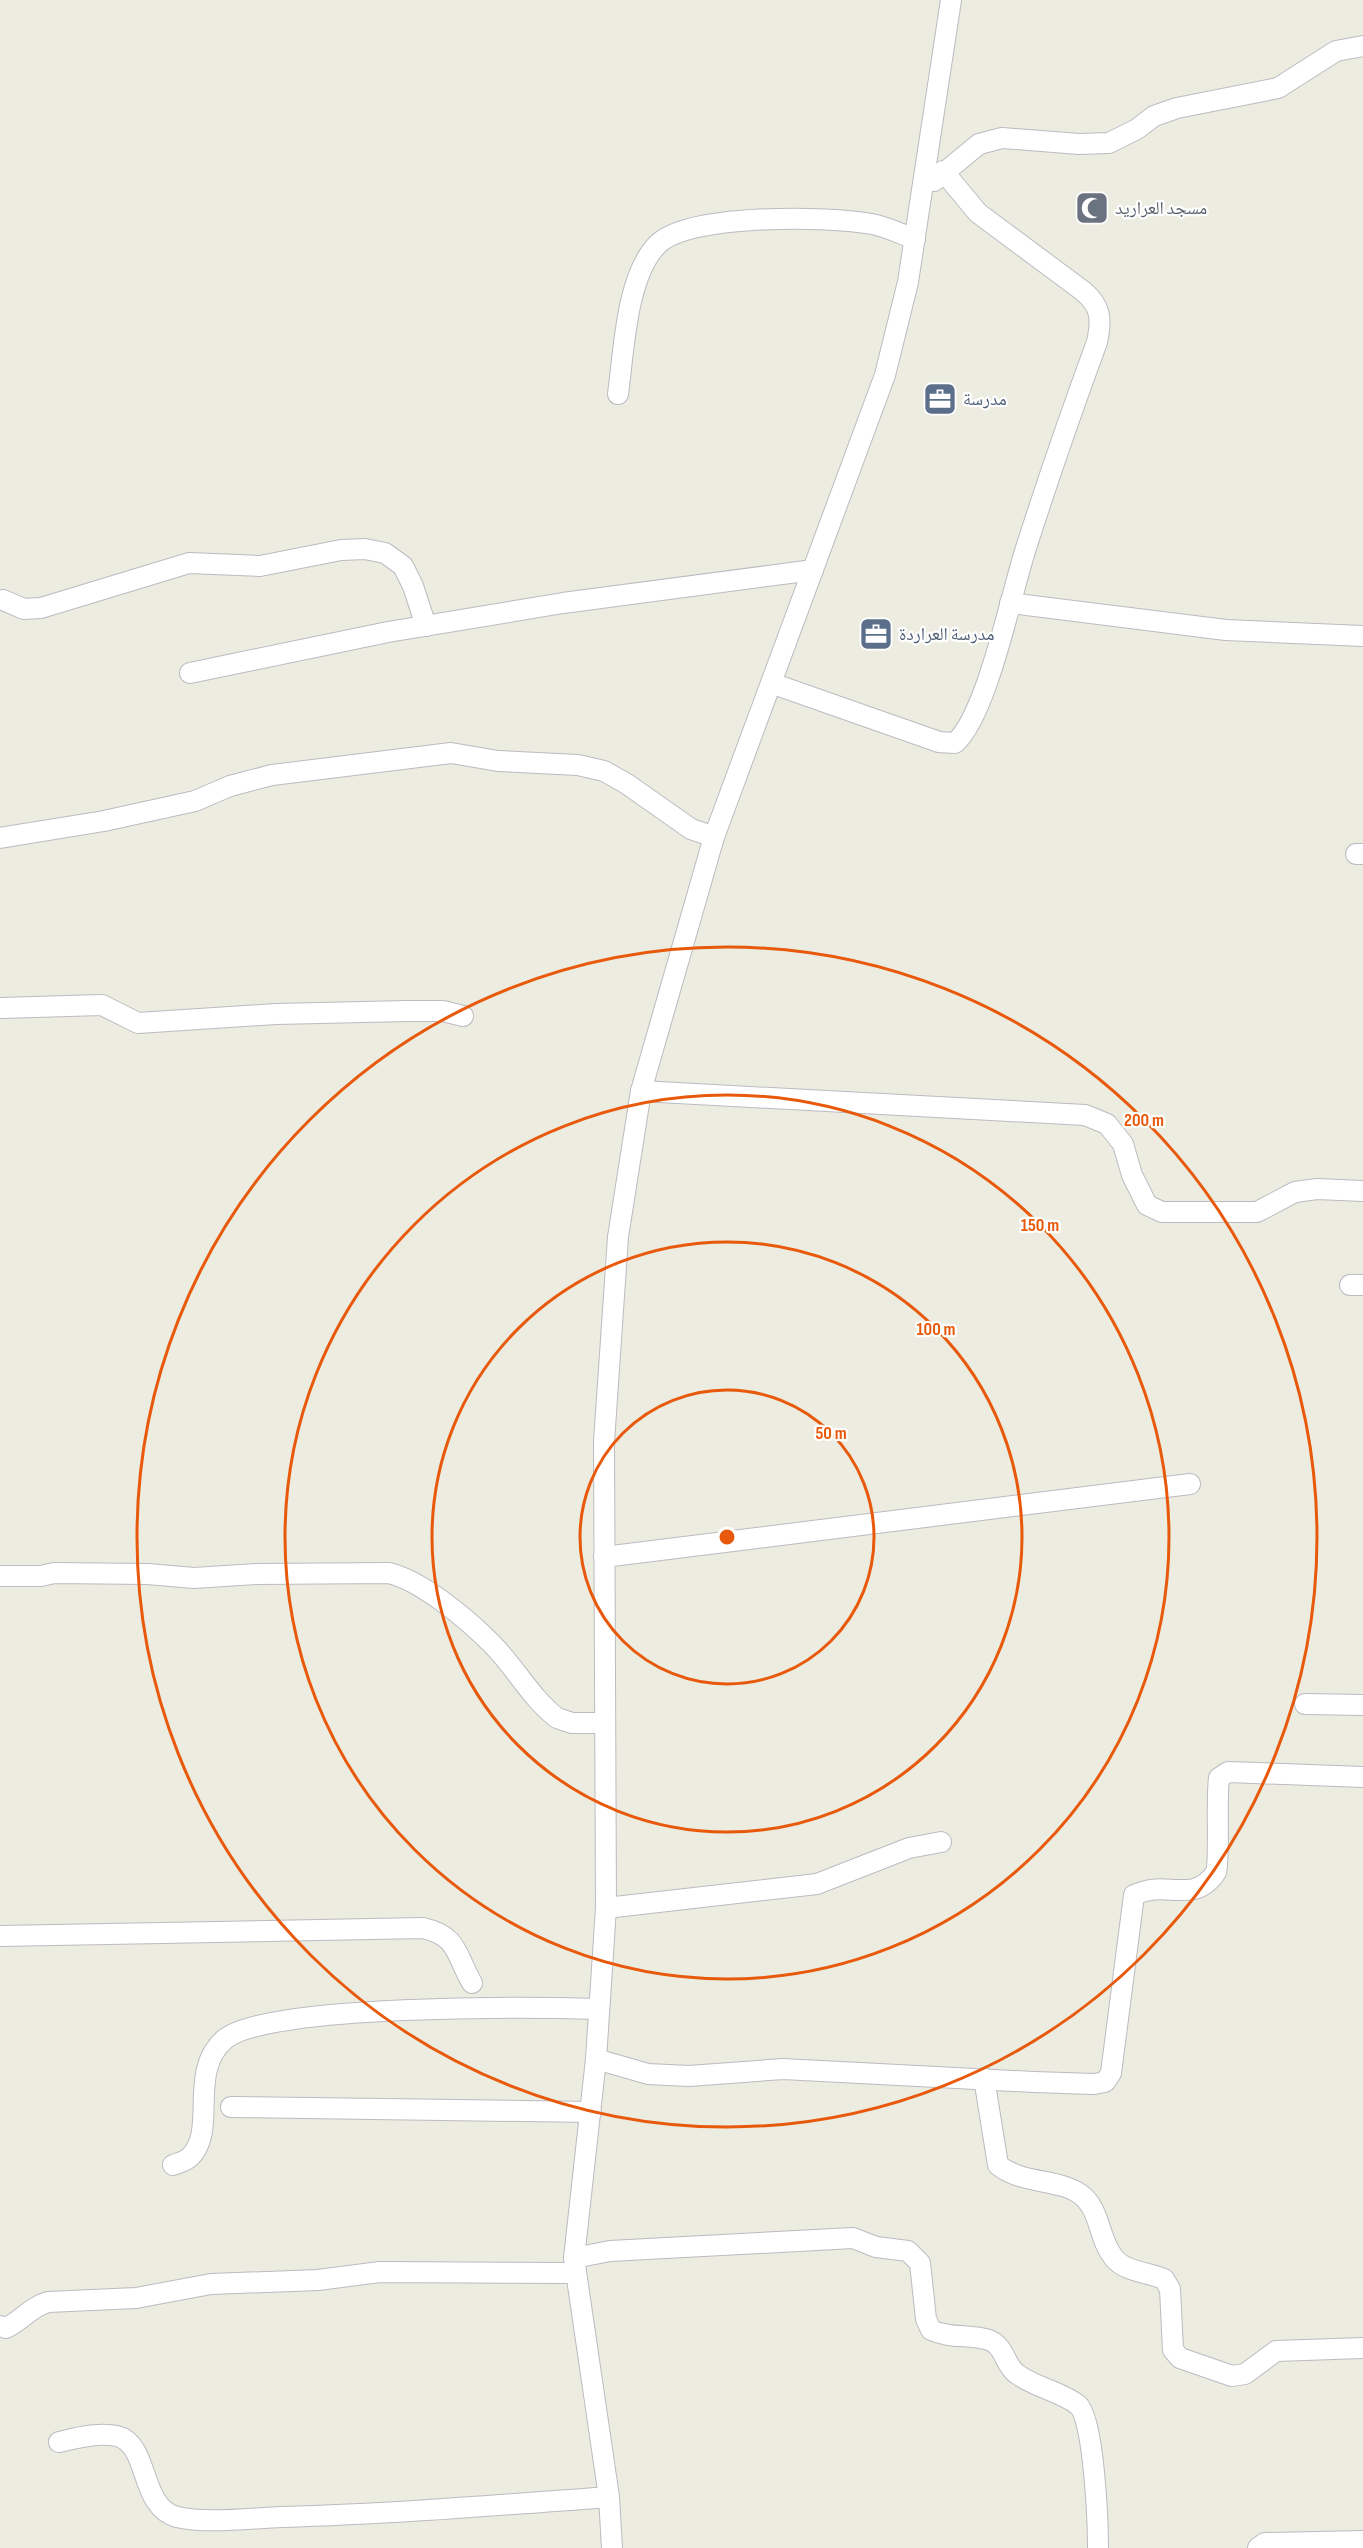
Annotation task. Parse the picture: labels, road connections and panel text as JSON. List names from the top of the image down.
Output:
{
  "places": {
    "mosque": ["مسجد العراريد"],
    "office": ["مدرسة", "مدرسة العراردة"]
  },
  "rings": [
    "200 m",
    "150 m",
    "100 m",
    "50 m"
  ]
}
